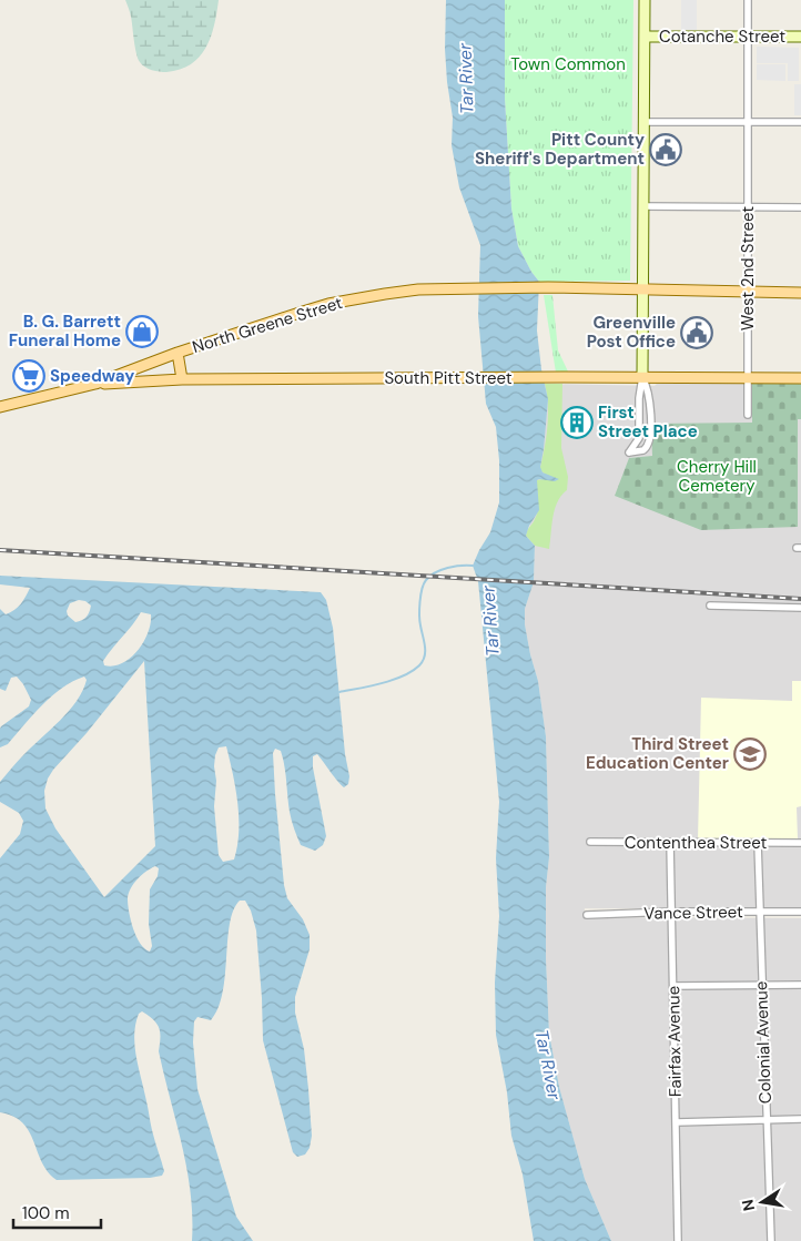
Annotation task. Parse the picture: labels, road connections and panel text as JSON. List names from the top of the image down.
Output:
{
  "streets": {
    "main road": ["North Greene Street", "South Pitt Street"],
    "street": [
      "Cotanche Street",
      "West 2nd Street",
      "Contenthea Street",
      "Vance Street",
      "Fairfax Avenue",
      "Colonial Avenue"
    ]
  },
  "crossings": [
    ["Cotanche Street", "West 2nd Street"],
    ["West 2nd Street", "North Greene Street"],
    ["West 2nd Street", "South Pitt Street"],
    ["North Greene Street", "South Pitt Street"],
    ["Contenthea Street", "Fairfax Avenue"],
    ["Contenthea Street", "Colonial Avenue"],
    ["Vance Street", "Fairfax Avenue"],
    ["Vance Street", "Colonial Avenue"]
  ],
  "water": ["Tar River"],
  "parks": ["Town Common", "Cherry Hill Cemetery"],
  "places": {
    "public building": ["Pitt County Sheriff's Department", "Greenville Post Office"],
    "shop": ["B. G. Barrett Funeral Home"],
    "supermarket": ["Speedway"],
    "building": ["First Street Place"],
    "school or university": ["Third Street Education Center"]
  },
  "scale_bar": "100 m",
  "north": "left"
}
